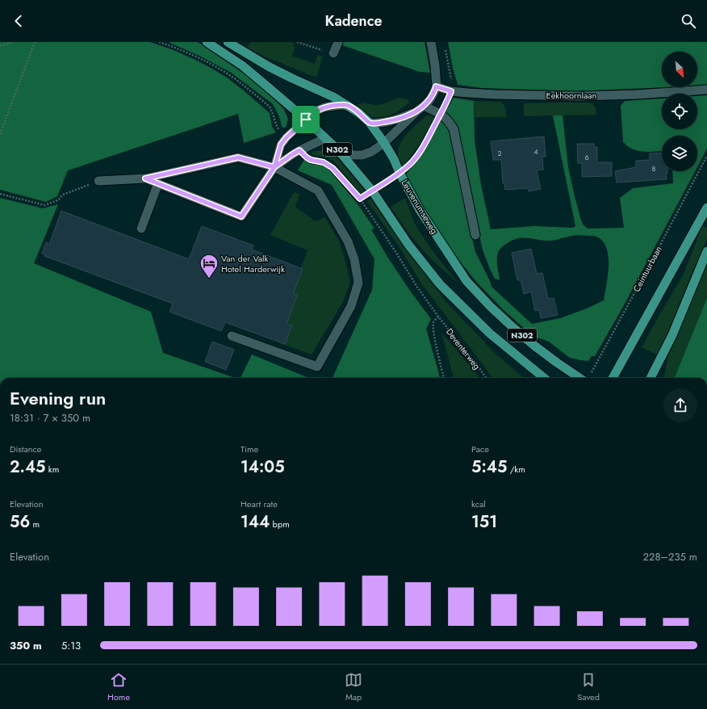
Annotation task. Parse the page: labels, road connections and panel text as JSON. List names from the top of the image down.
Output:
{
  "streets": {
    "main road": ["N302", "Leuvenumseweg"],
    "street": ["Eekhoornlaan"],
    "path": ["Ceintuurbaan", "Deventerweg"]
  },
  "places": {
    "hotel": ["Van der Valk Hotel Harderwijk"]
  },
  "house_numbers": [
    "4",
    "2",
    "6",
    "8"
  ],
  "north": "bottom right",
  "page": {
    "header": "Kadence",
    "heading": ["Evening run", "18:31 · 7 × 350 m"],
    "stats": [
      ["Distance", "2.45 km"],
      ["Time", "14:05"],
      ["Pace", "5:45 /km"],
      ["Elevation", "56 m"],
      ["Heart rate", "144 bpm"],
      ["kcal", "151"]
    ],
    "chart": ["Elevation", "228–235 m"],
    "list": [
      {
        "name": "350 m",
        "note": "5:13"
      }
    ],
    "tabs": ["Home", "Map", "Saved"]
  }
}
